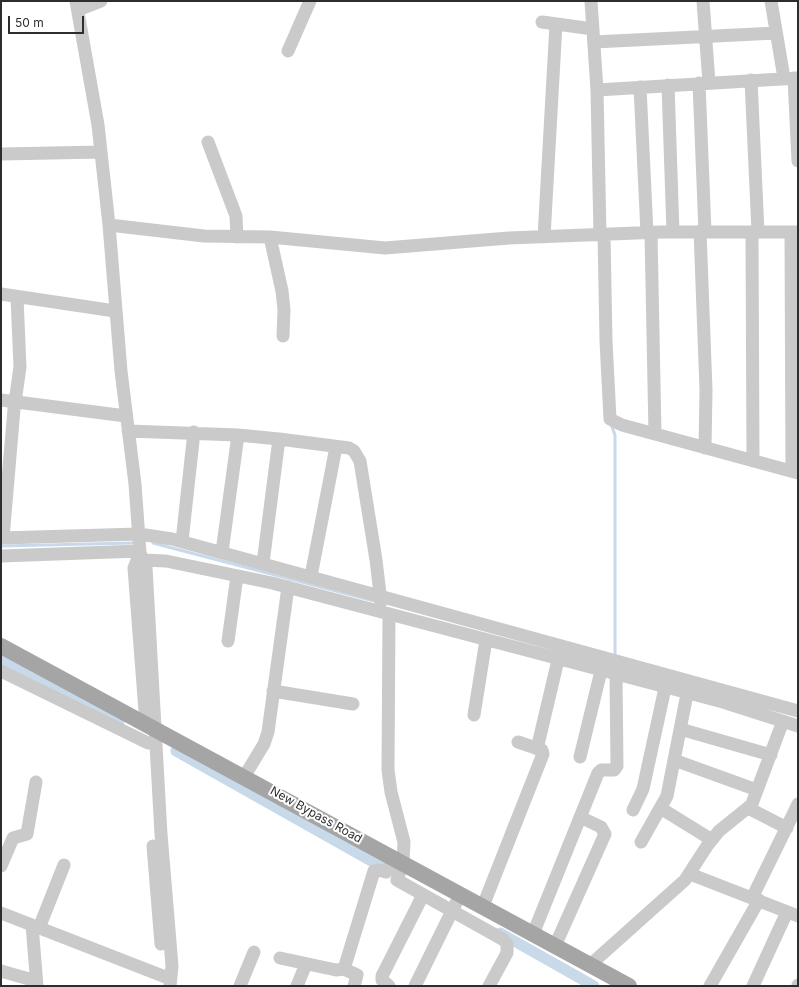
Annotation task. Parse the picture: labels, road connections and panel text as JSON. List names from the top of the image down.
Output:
{
  "streets": {
    "main road": ["New Bypass Road"]
  },
  "scale_bar": "50 m"
}
